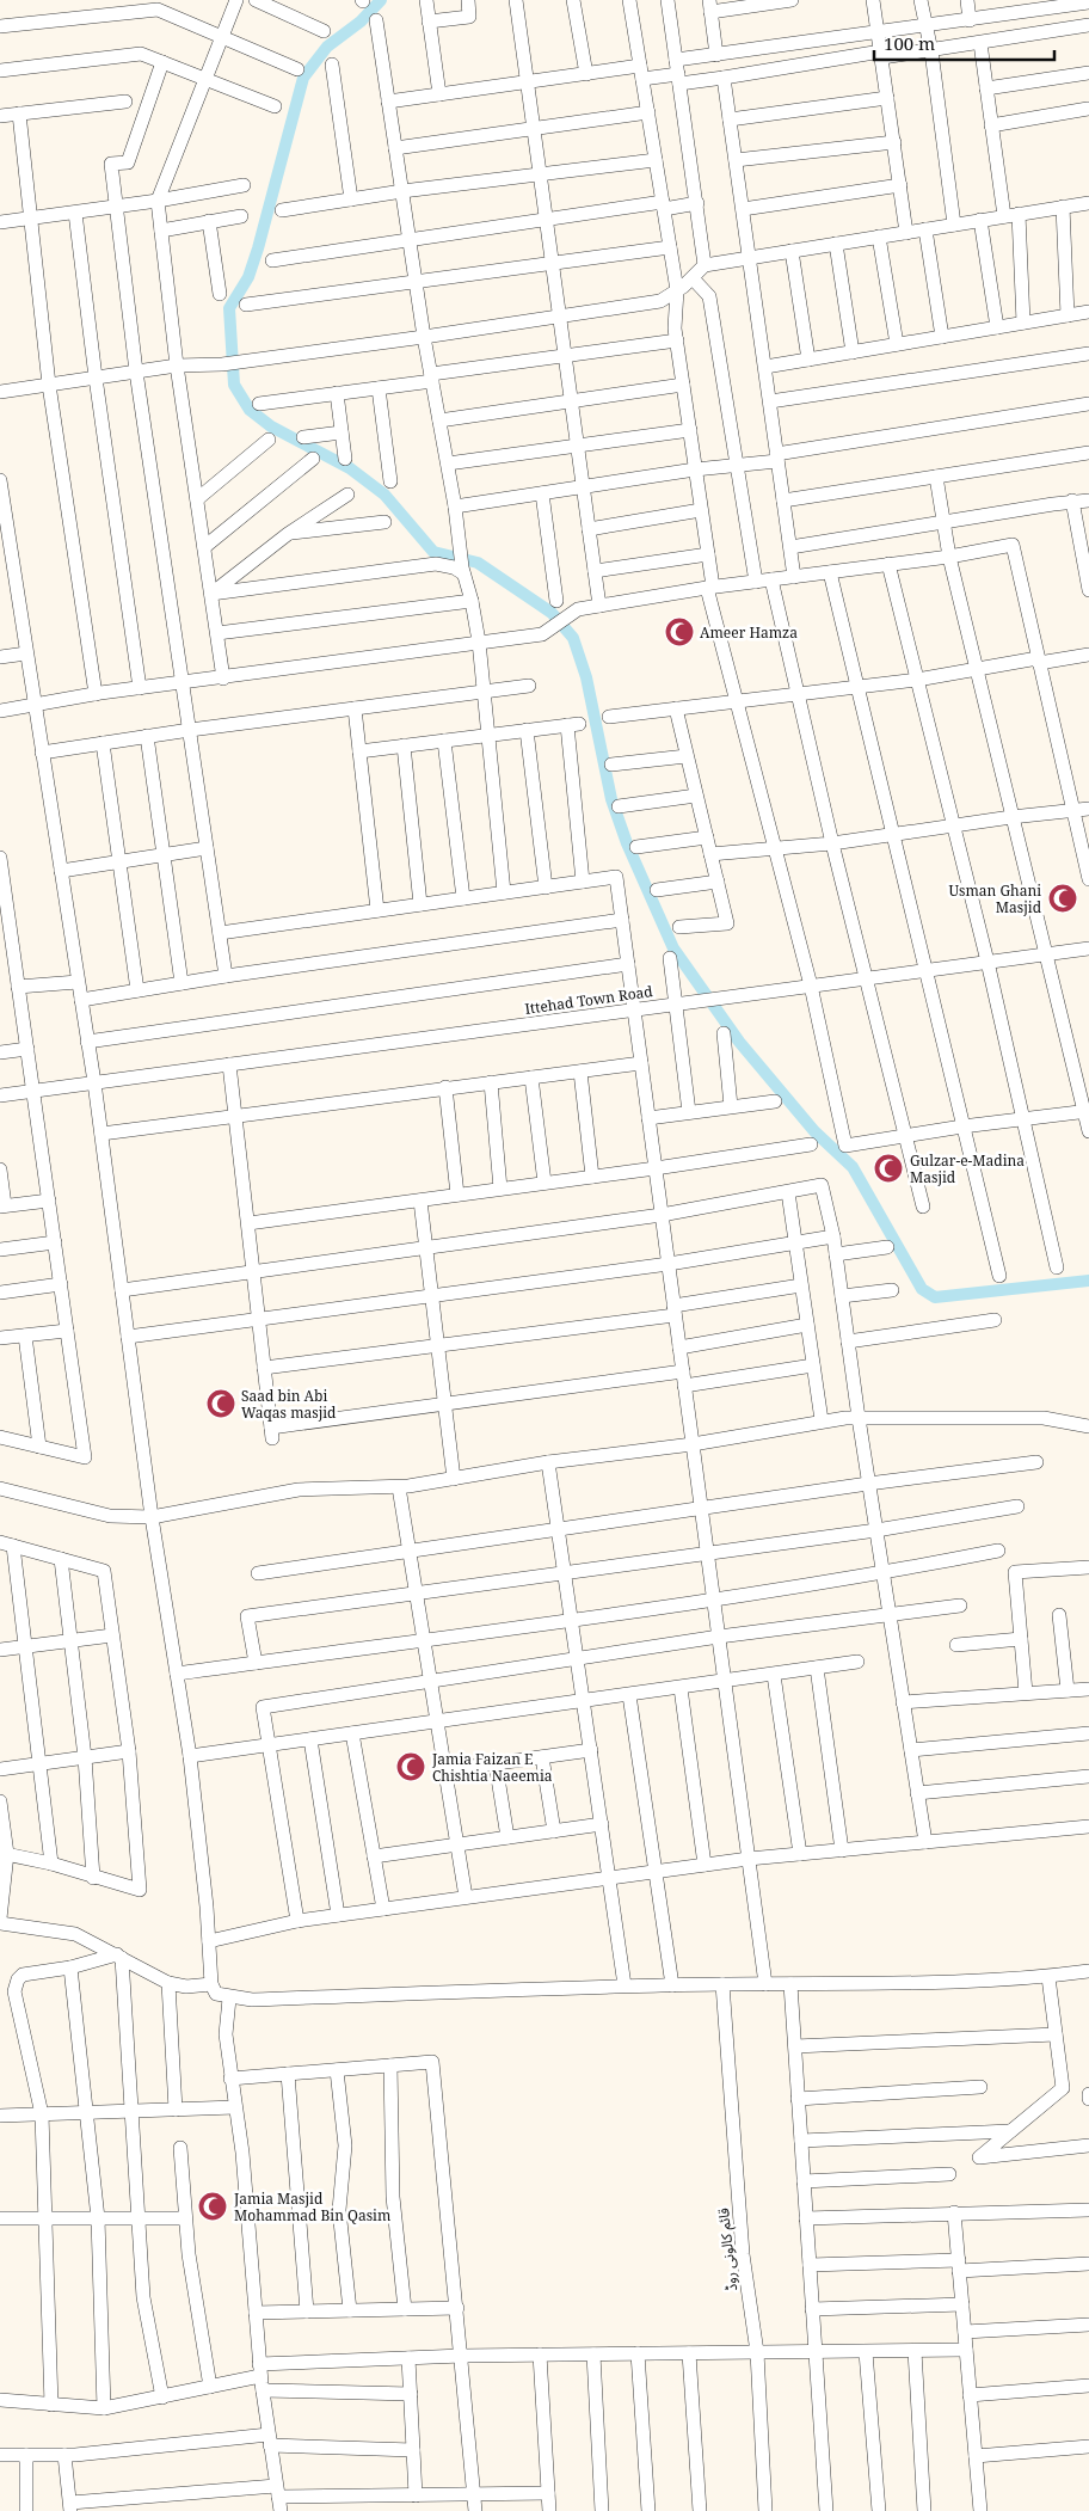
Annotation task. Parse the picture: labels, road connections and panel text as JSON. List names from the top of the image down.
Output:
{
  "streets": {
    "street": ["Ittehad Town Road", "قائم کالونی روڈ"]
  },
  "places": {
    "mosque": [
      "Ameer Hamza",
      "Usman Ghani Masjid",
      "Gulzar-e-Madina Masjid",
      "Saad bin Abi Waqas masjid",
      "Jamia Faizan E Chishtia Naeemia",
      "Jamia Masjid Mohammad Bin Qasim"
    ]
  },
  "scale_bar": "100 m"
}
